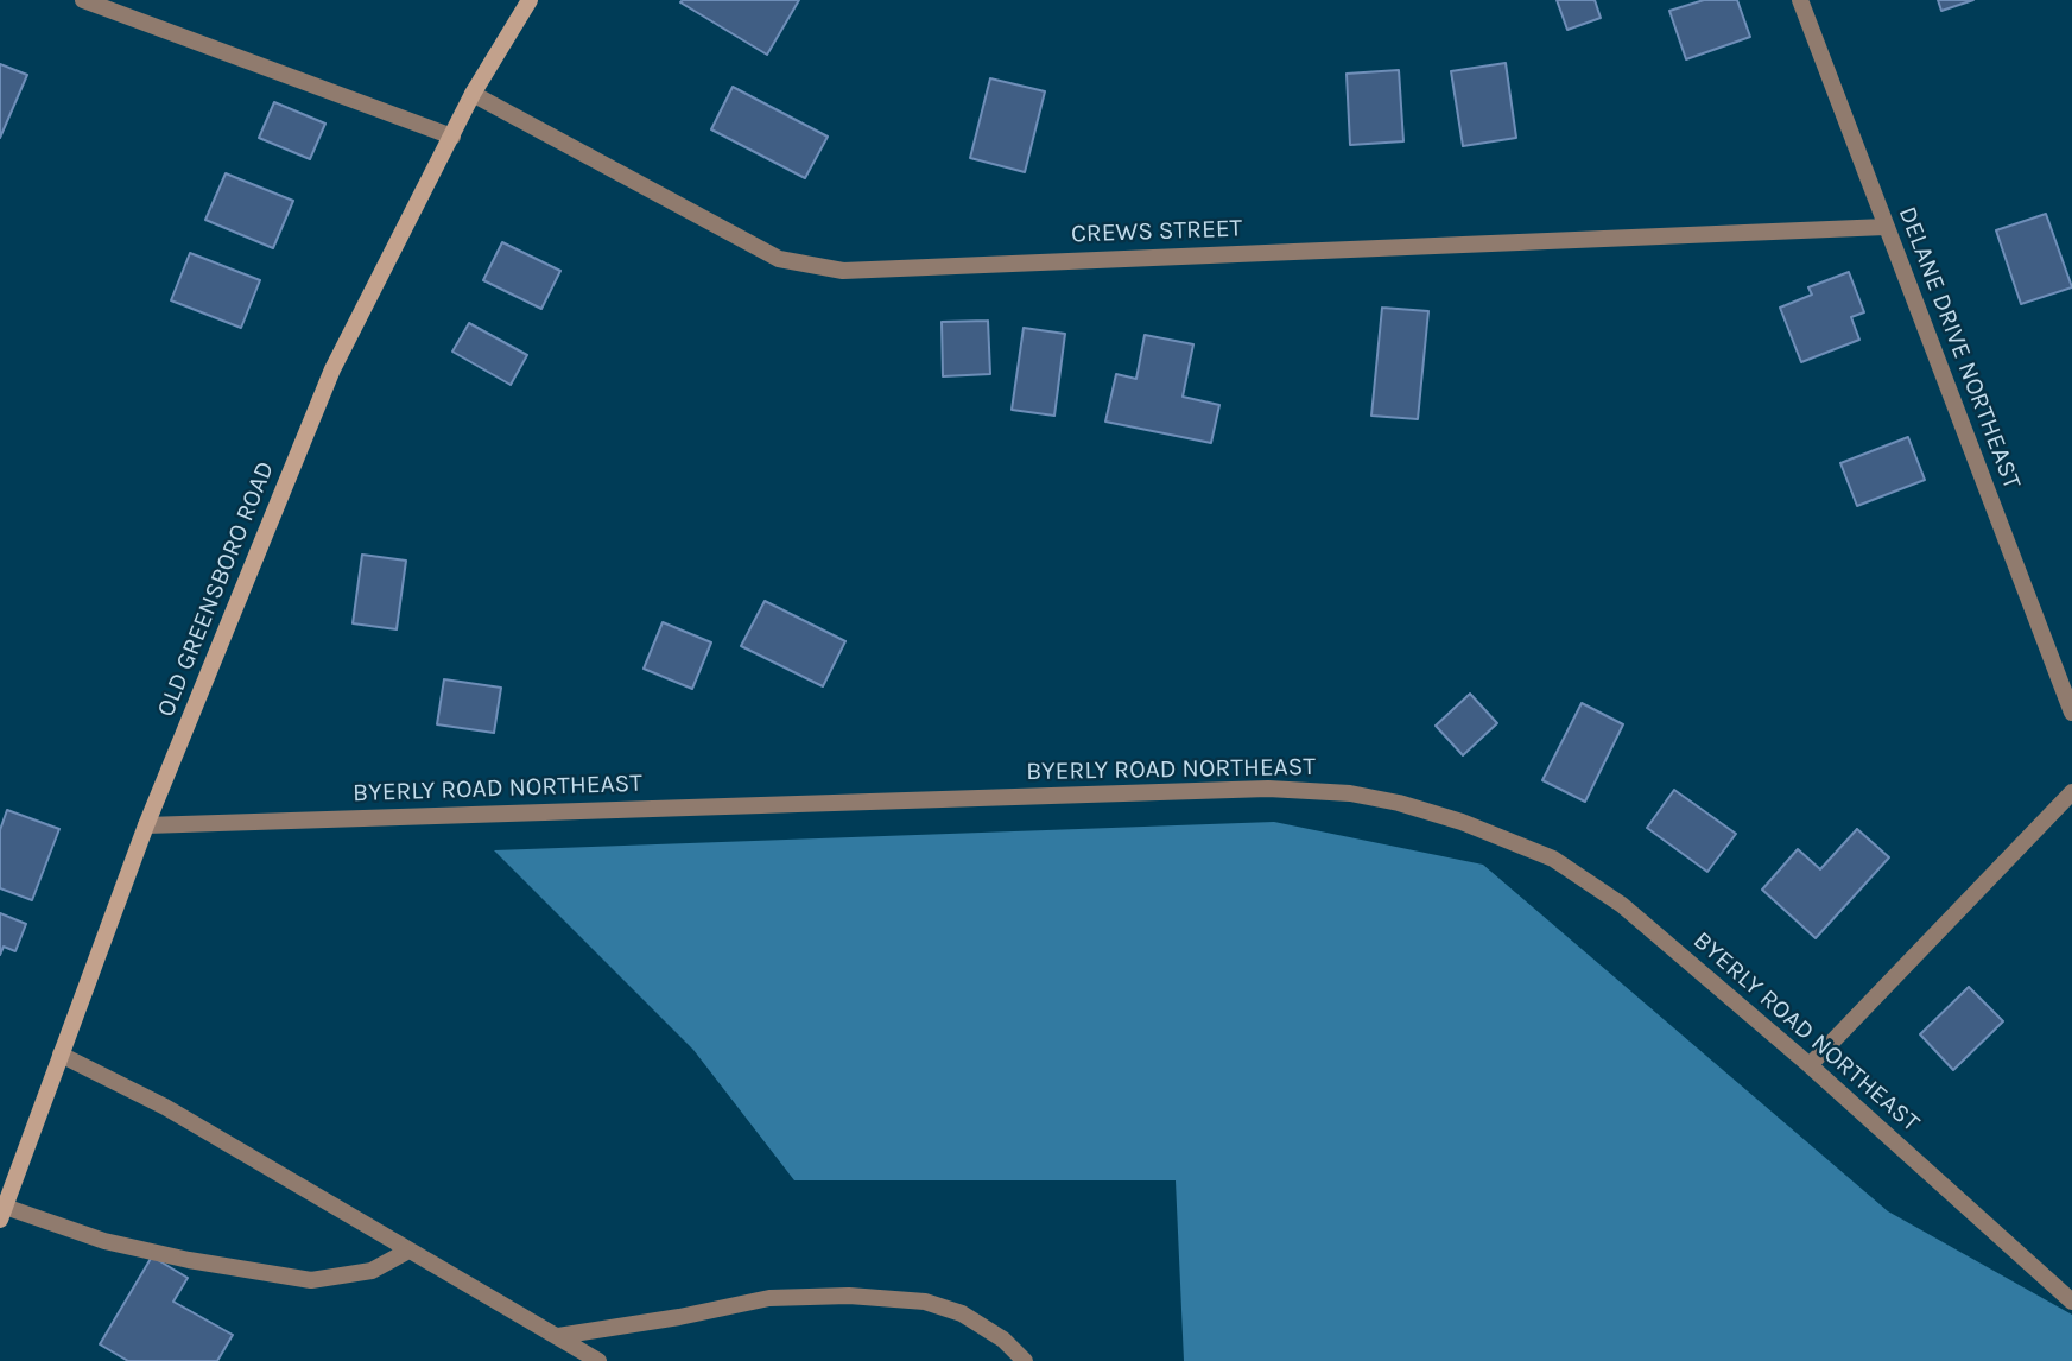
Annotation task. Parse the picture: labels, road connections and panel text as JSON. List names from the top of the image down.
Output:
{
  "streets": {
    "street": [
      "CREWS STREET",
      "DELANE DRIVE NORTHEAST",
      "OLD GREENSBORO ROAD",
      "BYERLY ROAD NORTHEAST"
    ]
  },
  "crossings": [
    ["CREWS STREET", "DELANE DRIVE NORTHEAST"],
    ["CREWS STREET", "OLD GREENSBORO ROAD"],
    ["OLD GREENSBORO ROAD", "BYERLY ROAD NORTHEAST"]
  ]
}
